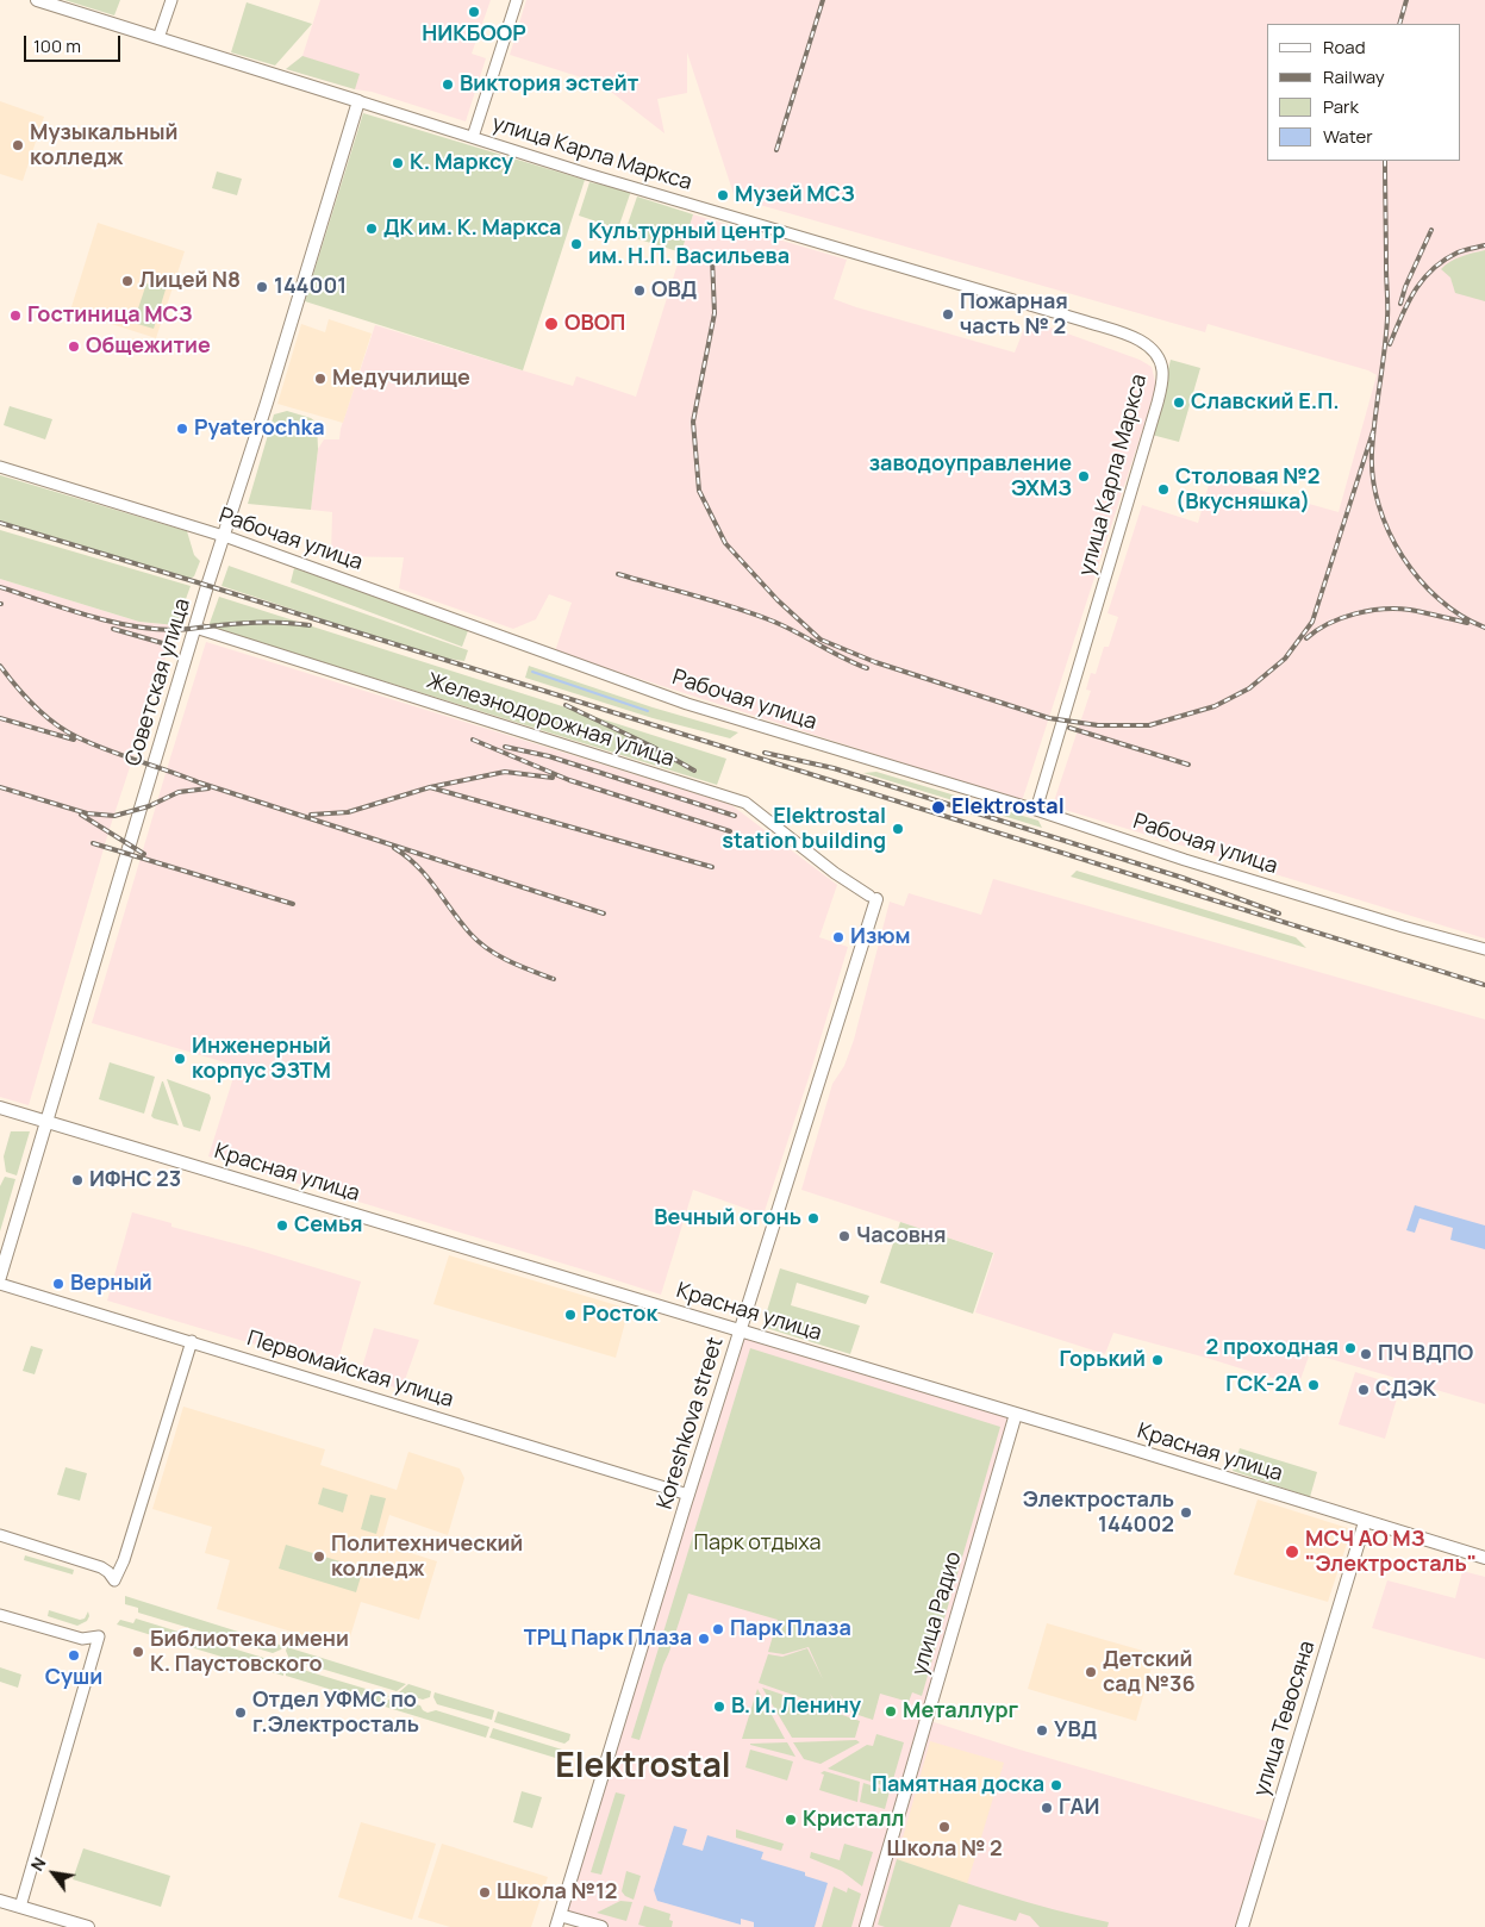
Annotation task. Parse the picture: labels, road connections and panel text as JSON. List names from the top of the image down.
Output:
{
  "streets": {
    "main road": [
      "улица Карла Маркса",
      "Советская улица",
      "Красная улица",
      "Koreshkova street",
      "улица Радио",
      "улица Тевосяна"
    ],
    "street": ["Рабочая улица", "Железнодорожная улица", "Первомайская улица"]
  },
  "crossings": [
    ["улица Карла Маркса", "Рабочая улица"],
    ["улица Карла Маркса", "Советская улица"],
    ["Рабочая улица", "Советская улица"],
    ["Советская улица", "Железнодорожная улица"],
    ["Советская улица", "Красная улица"],
    ["Железнодорожная улица", "Koreshkova street"],
    ["Красная улица", "Koreshkova street"],
    ["Красная улица", "улица Радио"],
    ["Красная улица", "улица Тевосяна"],
    ["Первомайская улица", "Koreshkova street"]
  ],
  "districts": ["Elektrostal"],
  "parks": ["Парк отдыха"],
  "places": [
    "НИКБООР",
    "Виктория эстейт",
    "Музыкальный колледж",
    "К. Марксу",
    "Музей МСЗ",
    "ДК им. К. Маркса",
    "Культурный центр им. Н.П. Васильева",
    "Лицей N8",
    "144001",
    "ОВД",
    "Пожарная часть № 2",
    "Гостиница МСЗ",
    "ОВОП",
    "Общежитие",
    "Медучилище",
    "Славский Е.П.",
    "Pyaterochka",
    "заводоуправление ЭХМЗ",
    "Столовая №2 (Вкусняшка)",
    "Elektrostal",
    "Elektrostal station building",
    "Изюм",
    "Инженерный корпус ЭЗТМ",
    "ИФНС 23",
    "Вечный огонь",
    "Семья",
    "Часовня",
    "Верный",
    "Росток",
    "2 проходная",
    "ПЧ ВДПО",
    "Горький",
    "ГСК-2А",
    "СДЭК",
    "Электросталь 144002",
    "МСЧ АО МЗ \"Электросталь\"",
    "Политехнический колледж",
    "Парк Плаза",
    "ТРЦ Парк Плаза",
    "Библиотека имени К. Паустовского",
    "Суши",
    "Детский сад №36",
    "В. И. Ленину",
    "Металлург",
    "Отдел УФМС по г.Электросталь",
    "УВД",
    "Памятная доска",
    "ГАИ",
    "Кристалл",
    "Школа № 2",
    "Школа №12"
  ],
  "legend": [
    "Road",
    "Railway",
    "Park",
    "Water"
  ],
  "scale_bar": "100 m",
  "north": "top left"
}
